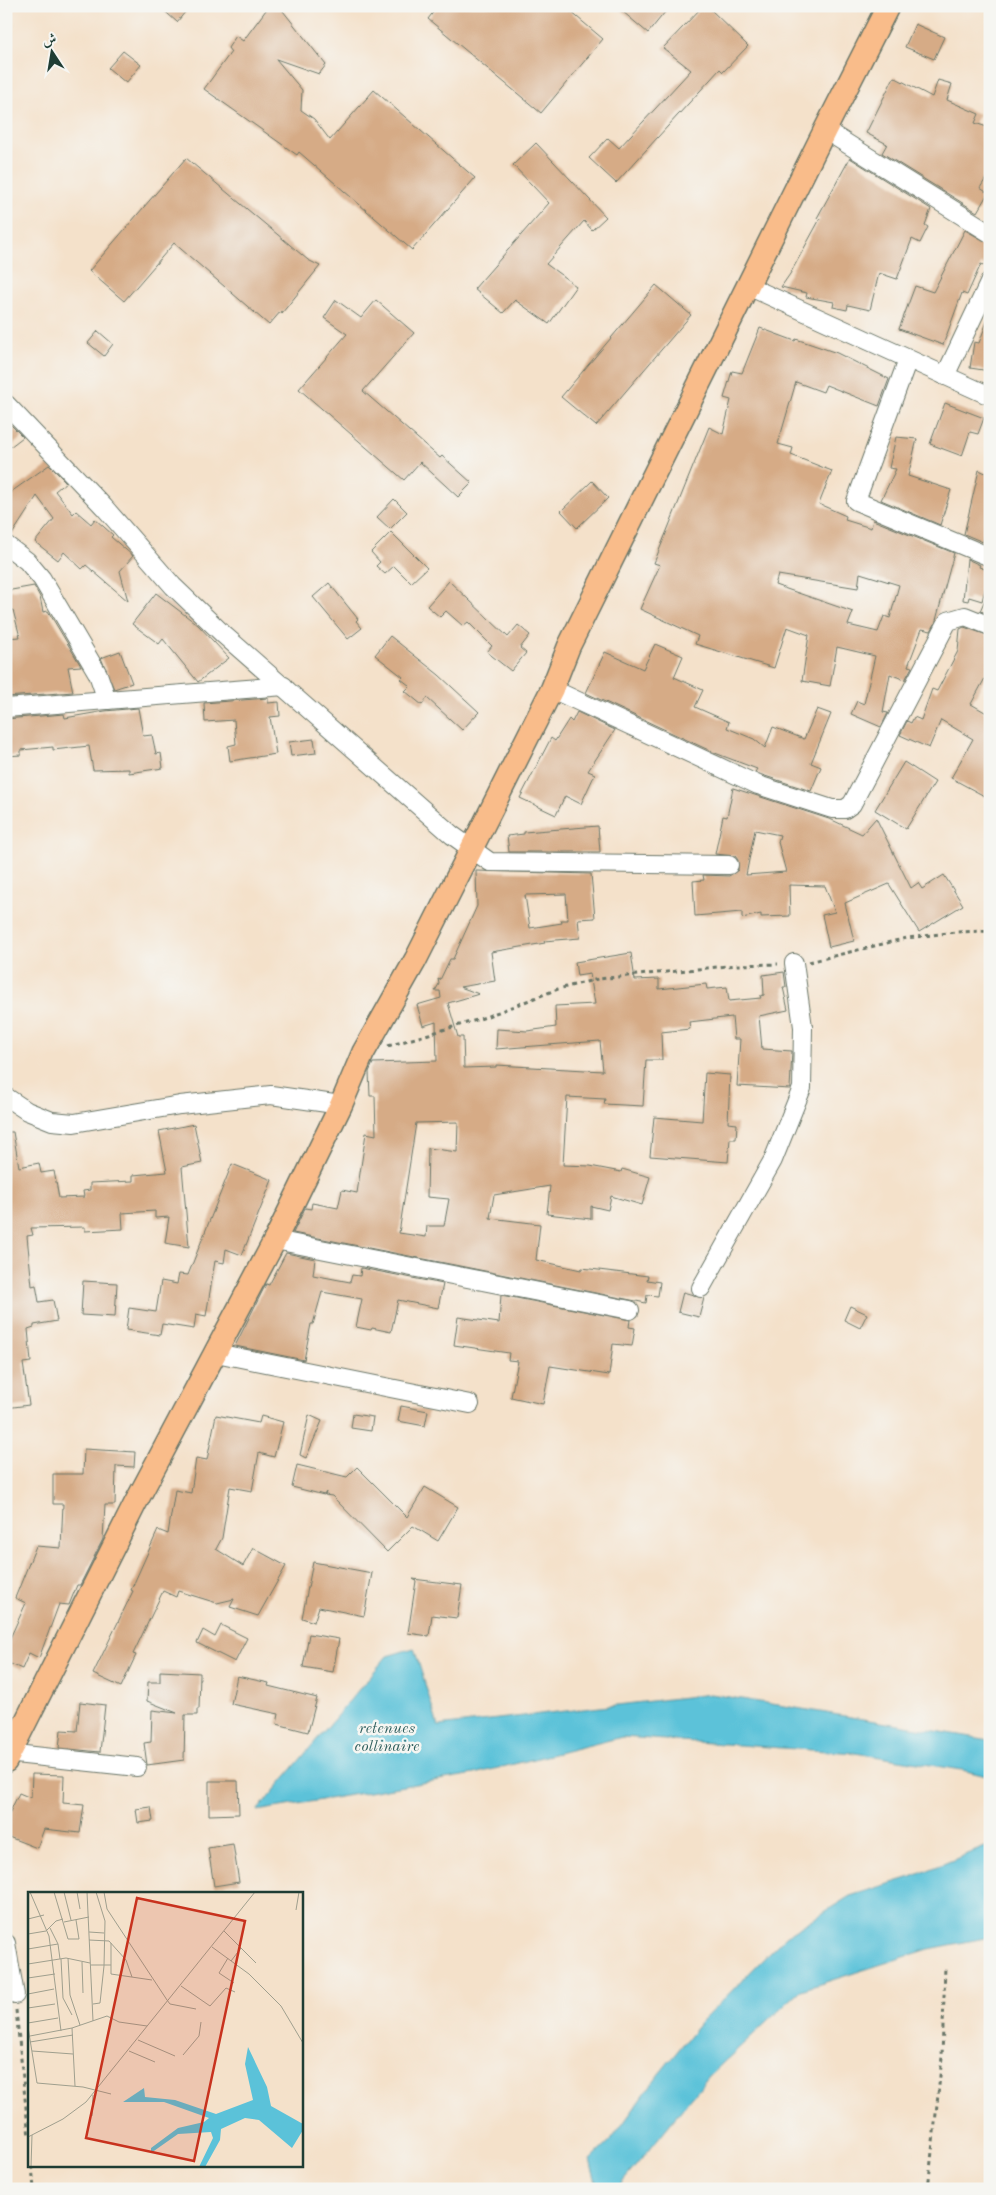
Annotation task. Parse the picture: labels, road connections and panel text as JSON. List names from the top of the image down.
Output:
{
  "water": ["retenues collinaire"],
  "north": "top"
}
